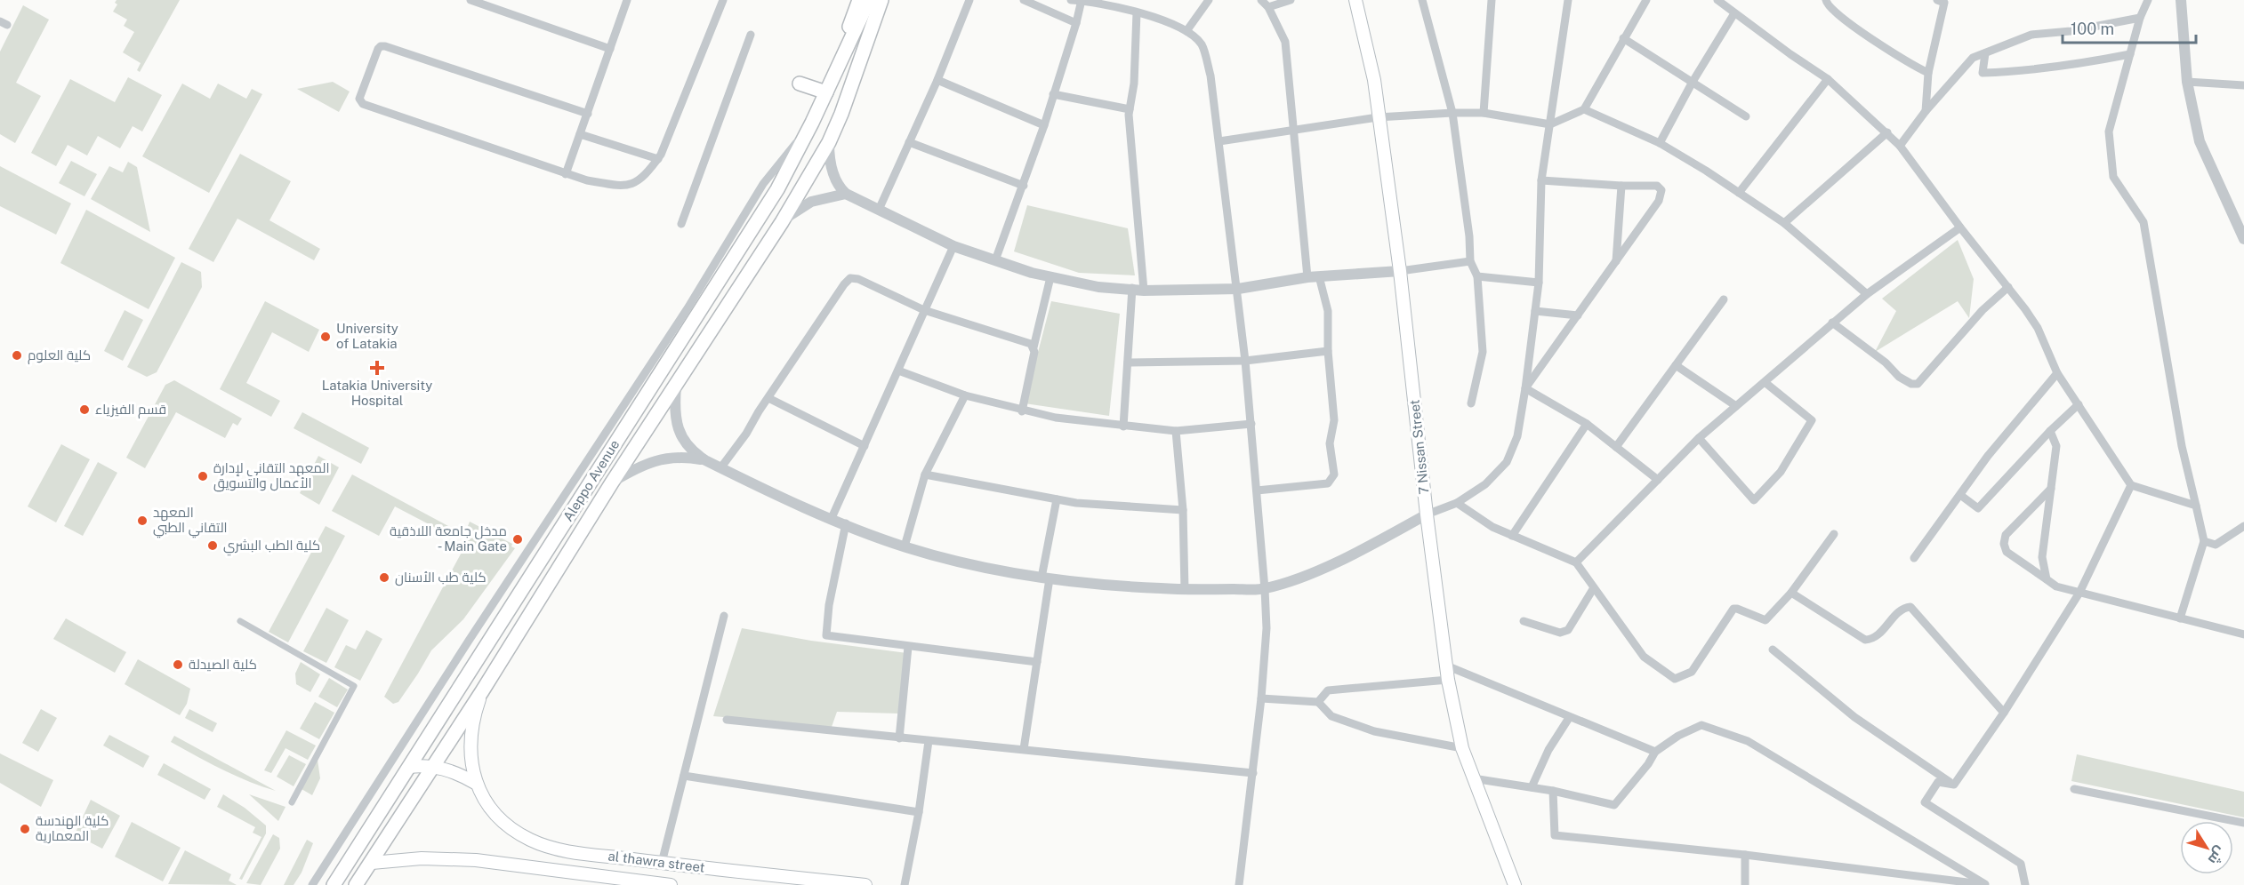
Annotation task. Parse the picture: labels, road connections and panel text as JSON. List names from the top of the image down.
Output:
{
  "streets": {
    "main road": ["7 Nissan Street", "Aleppo Avenue", "al thawra street"]
  },
  "crossings": [
    ["Aleppo Avenue", "al thawra street"]
  ],
  "places": {
    "other": [
      "University of Latakia",
      "كلية العلوم",
      "قسم الفيزياء",
      "المعهد التقاني لإدارة الأعمال والتسويق",
      "المعهد التقاني الطبي",
      "مدخل جامعة اللاذقية - Main Gate",
      "كلية الطب البشري",
      "كلية طب الأسنان",
      "كلية الصيدلة",
      "كلية الهندسة المعمارية"
    ],
    "health": ["Latakia University Hospital"]
  },
  "scale_bar": "100 m",
  "north": "bottom right"
}
